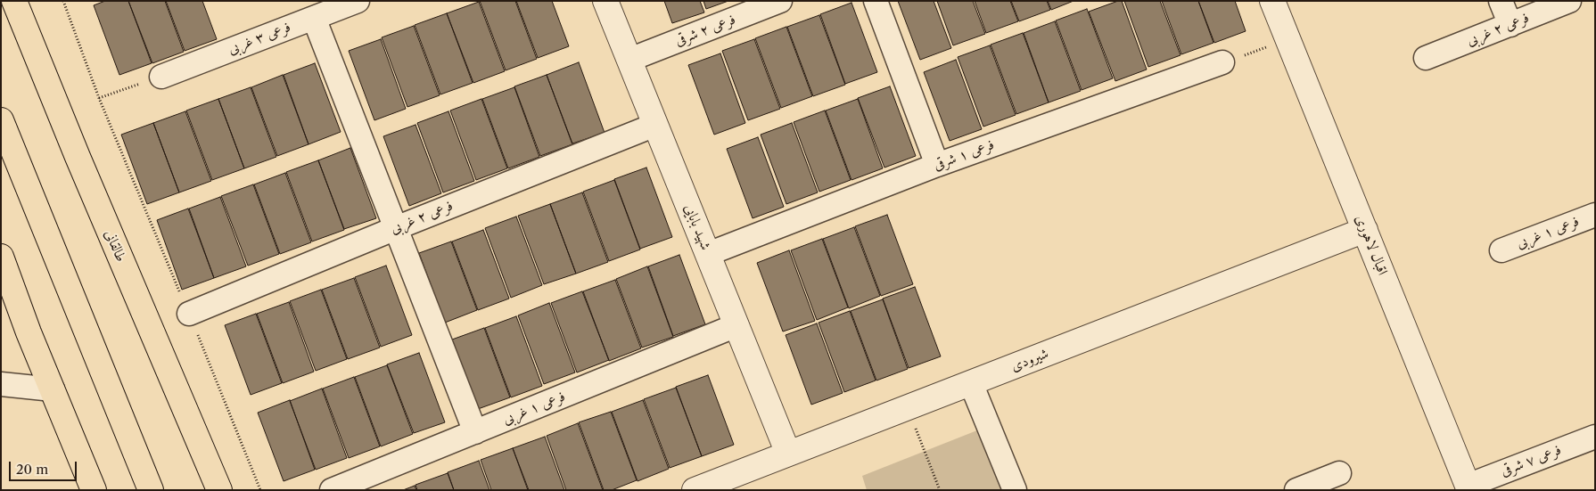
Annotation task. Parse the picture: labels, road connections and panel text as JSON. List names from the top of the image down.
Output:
{
  "streets": {
    "main road": ["طالقانی"],
    "street": [
      "فرعی ۲ غربی",
      "فرعی ۲ شرقی",
      "فرعی ۳ غربی",
      "فرعی ۱ شرقی",
      "شهید بابایی",
      "فرعی ۱ غربی",
      "اقبال لاهوری",
      "شیرودی",
      "فرعی ۷ شرقی"
    ]
  },
  "crossings": [
    ["فرعی ۲ غربی", "شهید بابایی"],
    ["فرعی ۲ شرقی", "شهید بابایی"],
    ["فرعی ۱ شرقی", "شهید بابایی"],
    ["شهید بابایی", "فرعی ۱ غربی"],
    ["شهید بابایی", "شیرودی"],
    ["اقبال لاهوری", "شیرودی"],
    ["اقبال لاهوری", "فرعی ۷ شرقی"]
  ],
  "scale_bar": "20 m"
}
